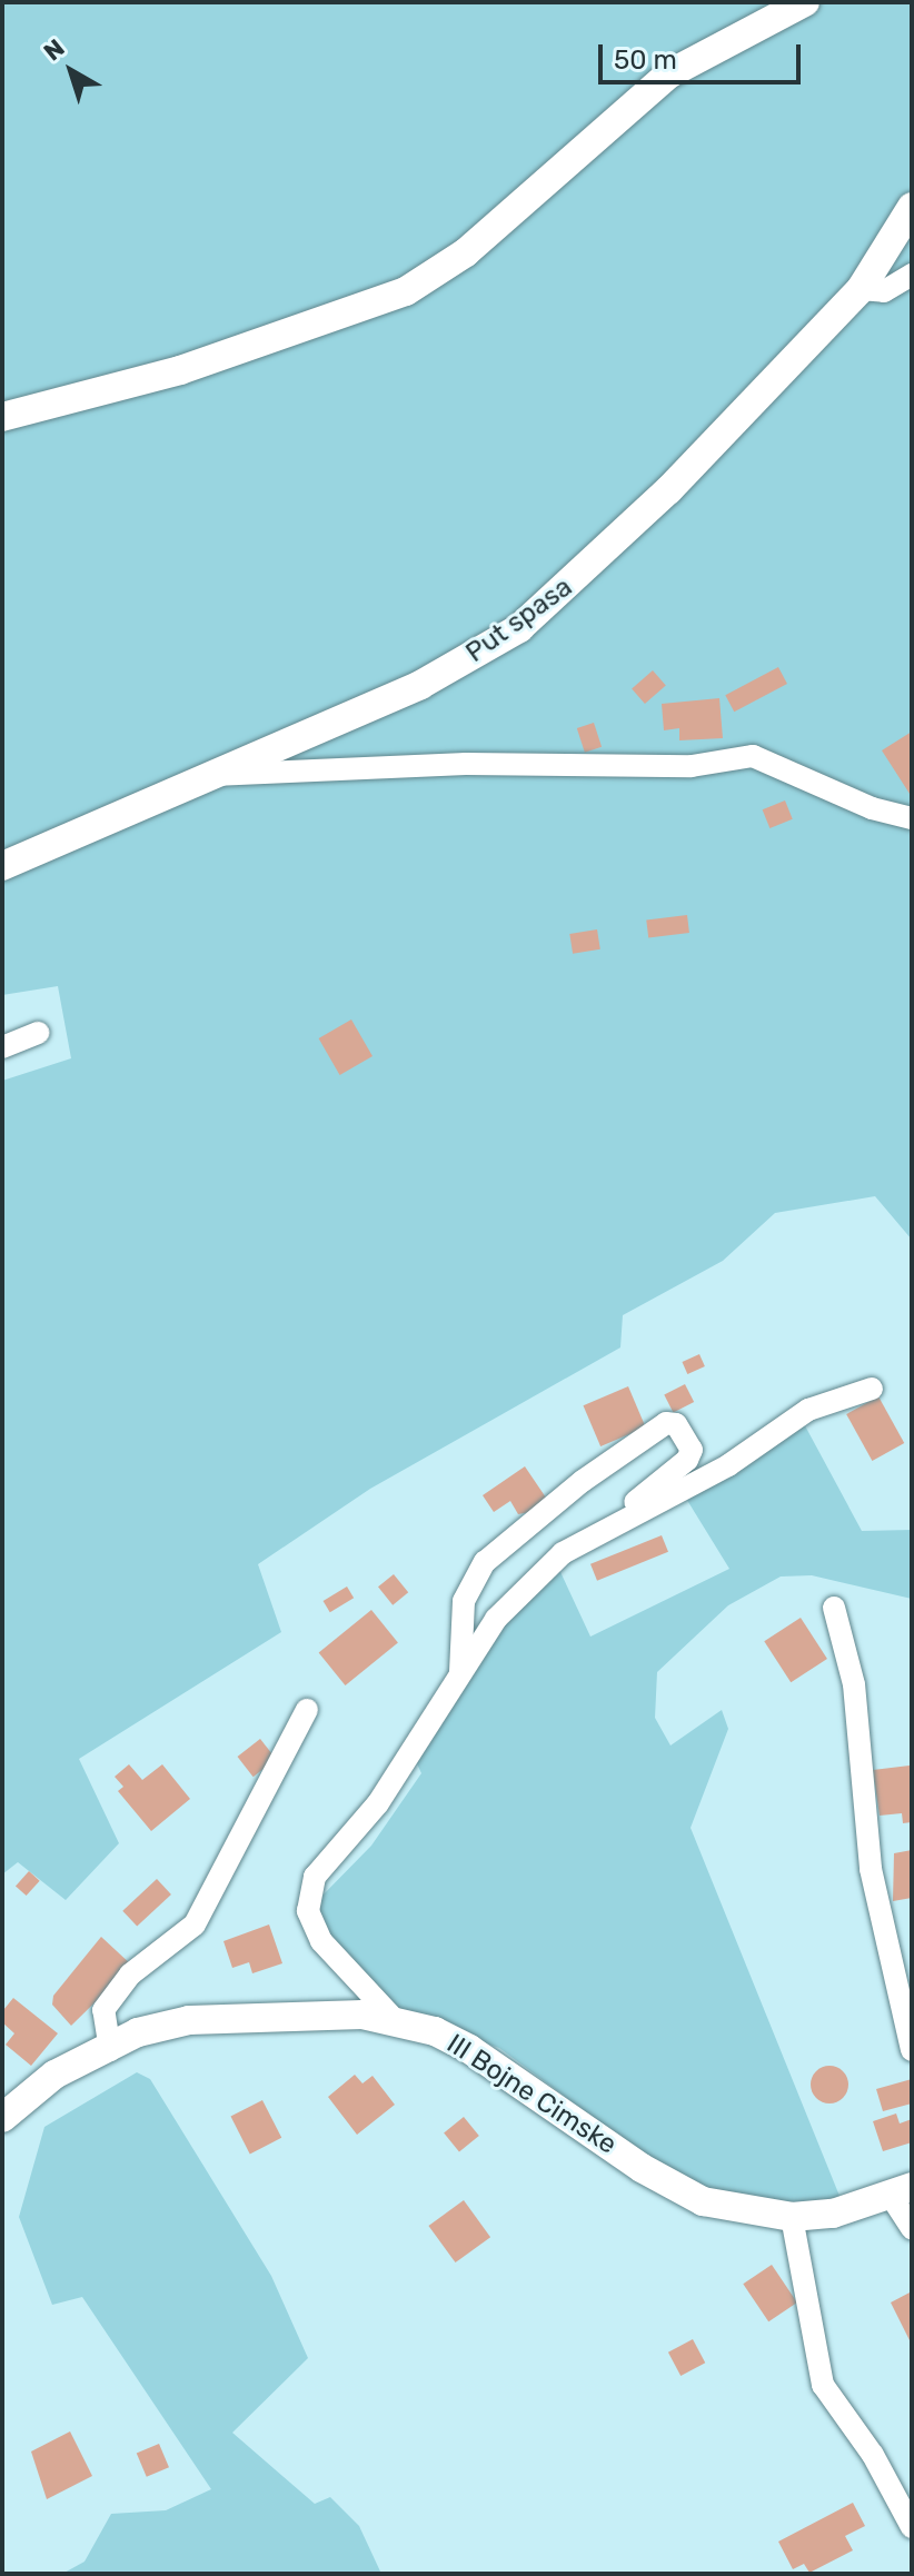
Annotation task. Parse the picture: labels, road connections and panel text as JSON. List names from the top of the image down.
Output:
{
  "streets": {
    "street": ["Put spasa", "III Bojne Cimske"]
  },
  "scale_bar": "50 m",
  "north": "top left"
}
